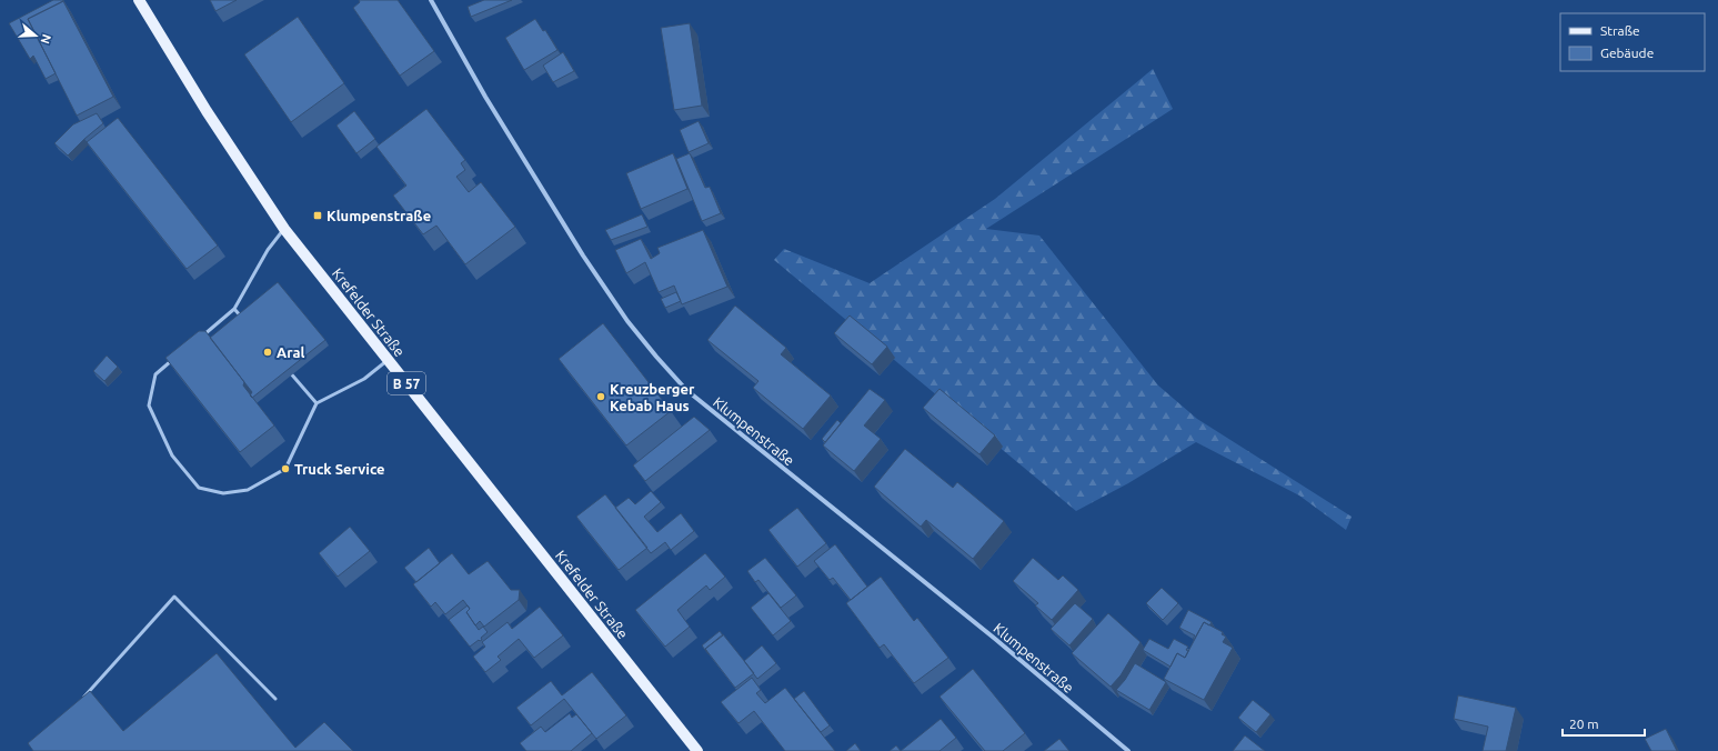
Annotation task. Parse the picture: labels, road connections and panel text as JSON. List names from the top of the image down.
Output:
{
  "streets": {
    "main road": ["Krefelder Straße", "B 57"],
    "street": ["Klumpenstraße"]
  },
  "places": {
    "transit": ["Klumpenstraße"],
    "other": ["Aral", "Kreuzberger Kebab Haus", "Truck Service"]
  },
  "legend": ["Straße", "Gebäude"],
  "scale_bar": "20 m",
  "north": "right"
}
